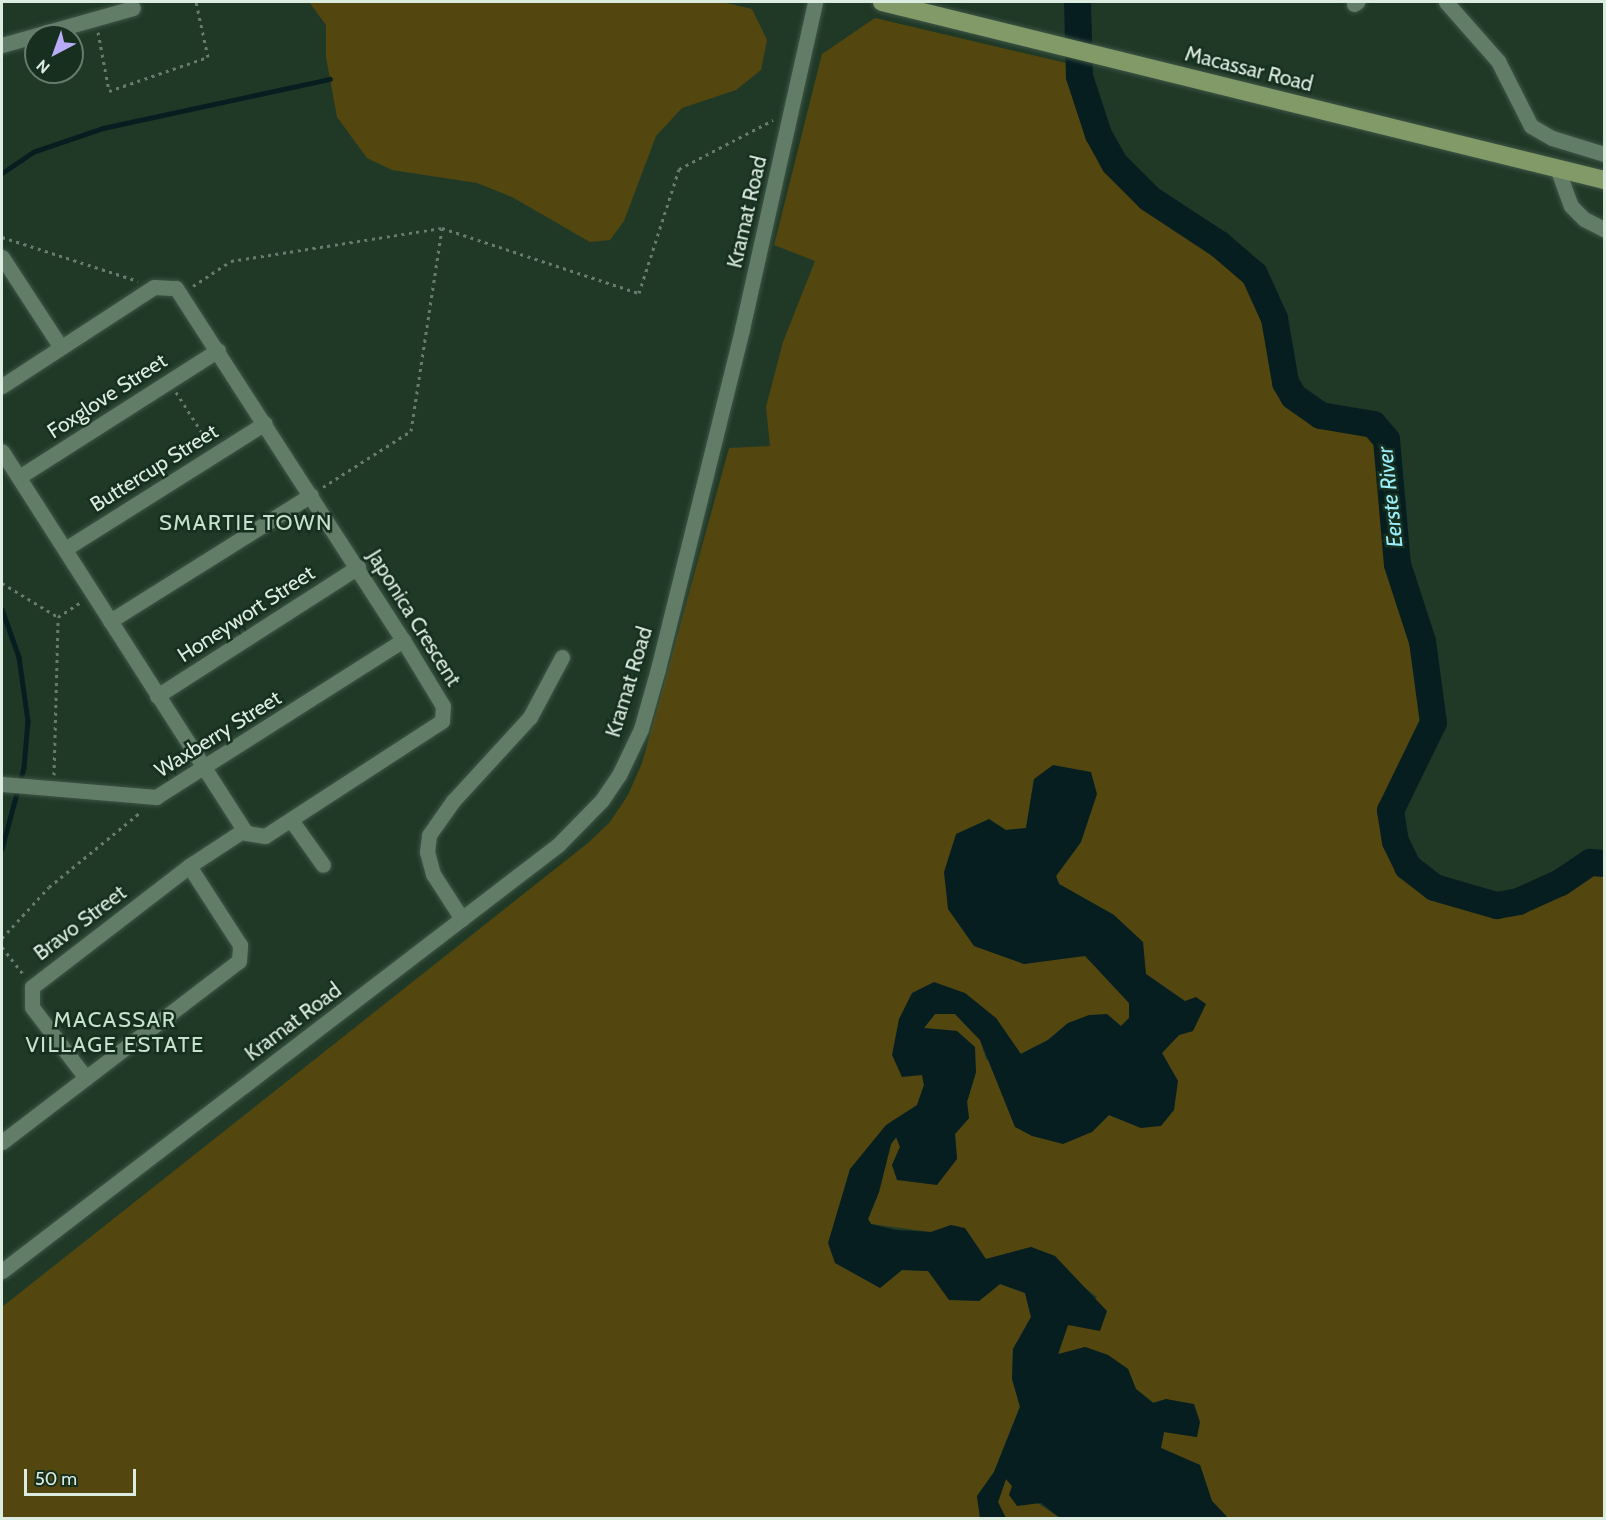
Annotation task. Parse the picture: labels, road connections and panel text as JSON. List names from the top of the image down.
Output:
{
  "streets": {
    "main road": ["Macassar Road"],
    "street": [
      "Kramat Road",
      "Foxglove Street",
      "Buttercup Street",
      "Honeywort Street",
      "Japonica Crescent",
      "Waxberry Street",
      "Bravo Street"
    ]
  },
  "crossings": [
    ["Foxglove Street", "Japonica Crescent"],
    ["Buttercup Street", "Japonica Crescent"],
    ["Honeywort Street", "Japonica Crescent"],
    ["Japonica Crescent", "Waxberry Street"],
    ["Japonica Crescent", "Bravo Street"]
  ],
  "districts": ["SMARTIE TOWN", "MACASSAR VILLAGE ESTATE"],
  "water": ["Eerste River"],
  "scale_bar": "50 m",
  "north": "bottom left"
}
